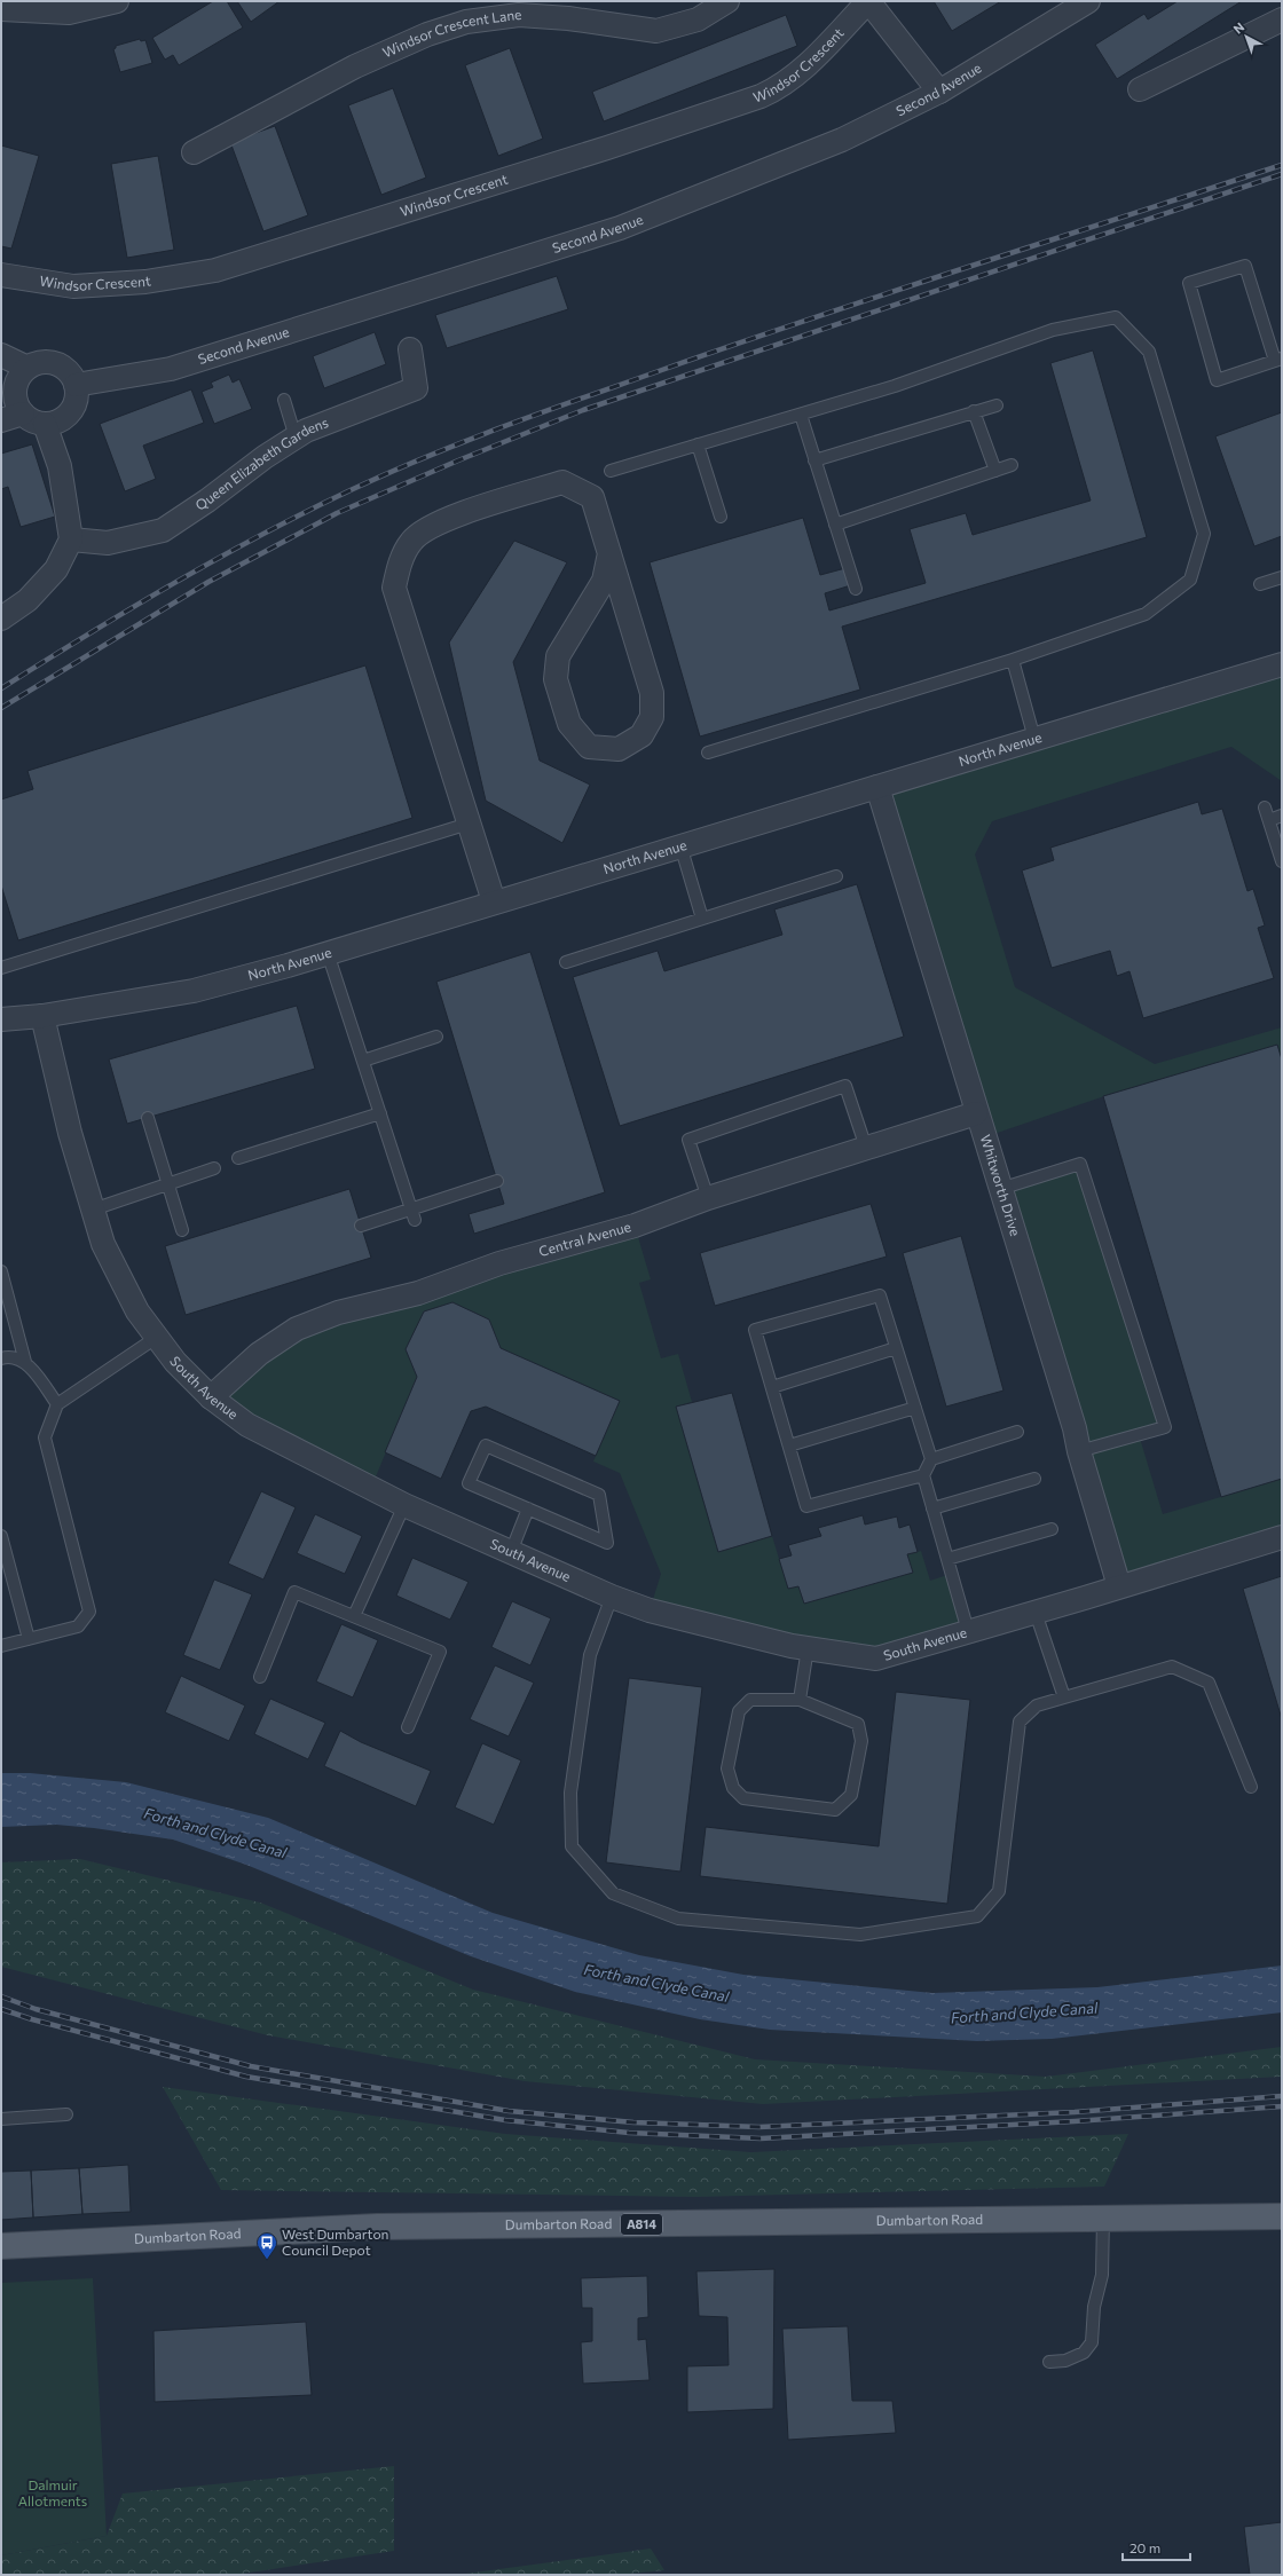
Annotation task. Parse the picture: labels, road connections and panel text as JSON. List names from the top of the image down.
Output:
{
  "streets": {
    "main road": ["Dumbarton Road", "A814"],
    "street": [
      "Windsor Crescent Lane",
      "Windsor Crescent",
      "Second Avenue",
      "Queen Elizabeth Gardens",
      "North Avenue",
      "Whitworth Drive",
      "Central Avenue",
      "South Avenue"
    ]
  },
  "crossings": [
    ["North Avenue", "Whitworth Drive"],
    ["North Avenue", "South Avenue"],
    ["Whitworth Drive", "Central Avenue"],
    ["Whitworth Drive", "South Avenue"],
    ["Central Avenue", "South Avenue"]
  ],
  "water": ["Forth and Clyde Canal"],
  "parks": ["Dalmuir Allotments"],
  "places": {
    "bus stop": ["West Dumbarton Council Depot"]
  },
  "scale_bar": "20 m",
  "north": "top left"
}
